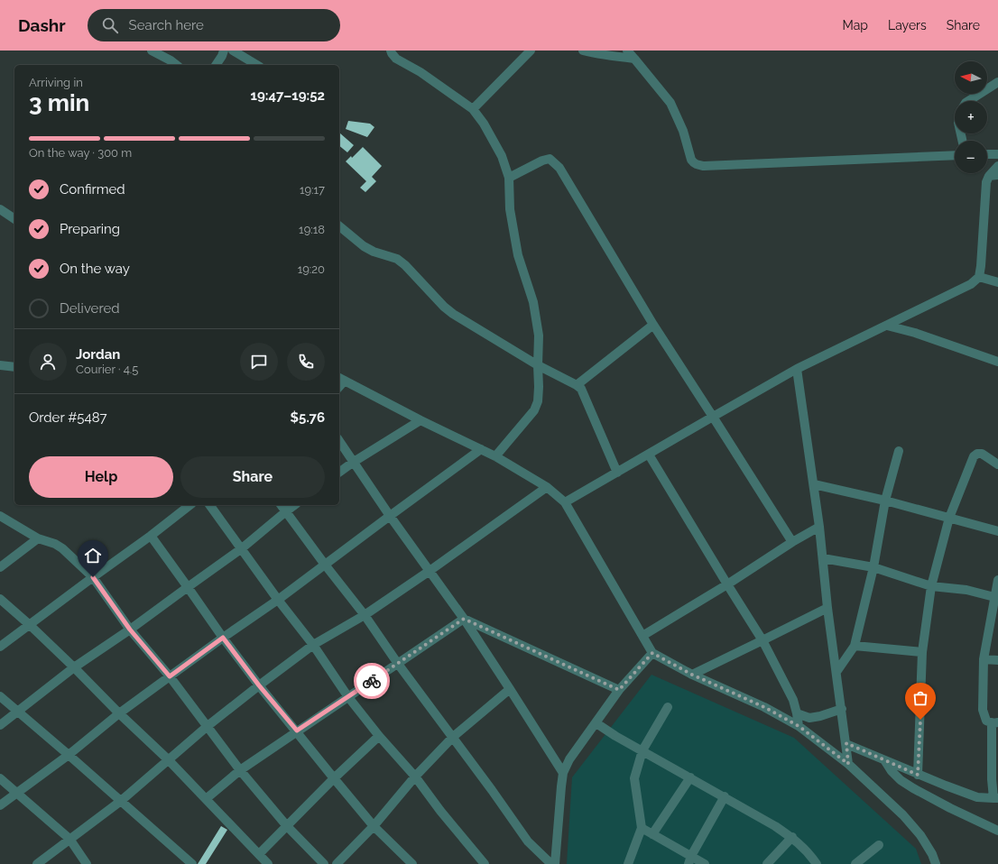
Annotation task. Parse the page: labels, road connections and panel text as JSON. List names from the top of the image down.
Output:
{
  "north": "left",
  "page": {
    "header": "Dashr",
    "search": "Search here",
    "nav": ["Map", "Layers", "Share"],
    "map_buttons": ["+", "−"],
    "heading": ["3 min", "Arriving in", "19:47–19:52"],
    "panel": [
      "Jordan",
      "Courier · 4.5",
      "Order #5487",
      "$5.76"
    ],
    "bar": "On the way · 300 m",
    "list": [
      ["Confirmed", "19:17"],
      ["Preparing", "19:18"],
      ["On the way", "19:20"],
      "Delivered"
    ],
    "buttons": ["Help", "Share"]
  }
}
